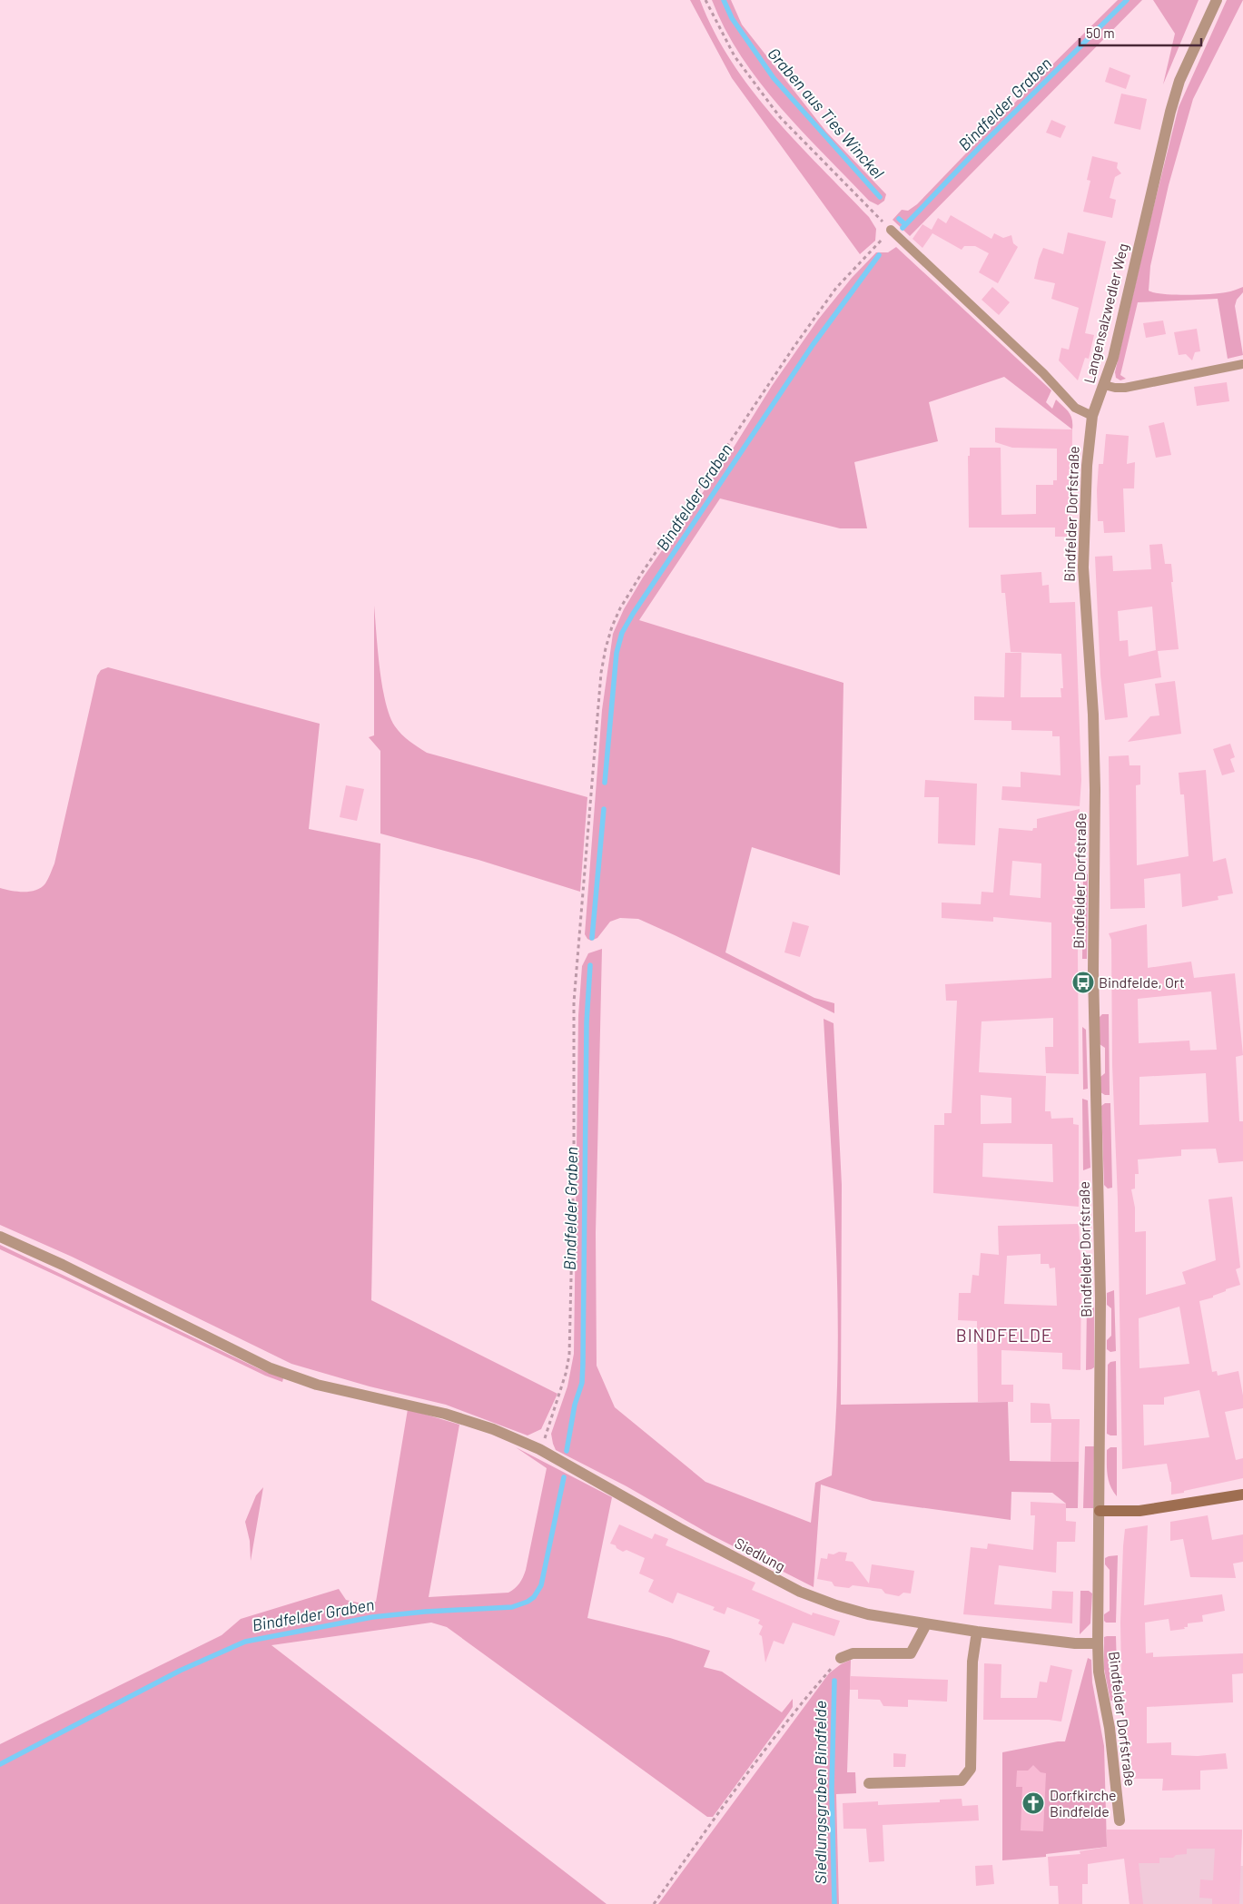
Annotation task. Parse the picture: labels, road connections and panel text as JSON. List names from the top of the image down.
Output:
{
  "streets": {
    "street": ["Langensalzwedler Weg", "Bindfelder Dorfstraße", "Siedlung"]
  },
  "crossings": [
    ["Langensalzwedler Weg", "Bindfelder Dorfstraße"],
    ["Bindfelder Dorfstraße", "Siedlung"]
  ],
  "districts": ["BINDFELDE"],
  "water": ["Bindfelder Graben", "Graben aus Ties Winckel", "Siedlungsgraben Bindfelde"],
  "places": {
    "bus stop": ["Bindfelde, Ort"],
    "church": ["Dorfkirche Bindfelde"]
  },
  "scale_bar": "50 m"
}
